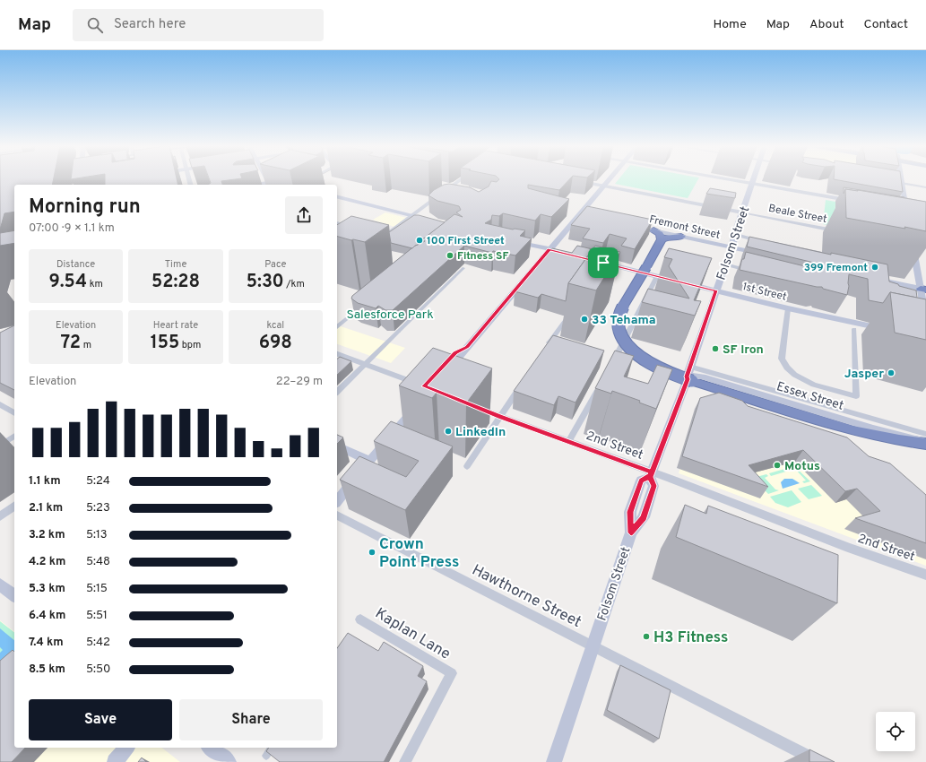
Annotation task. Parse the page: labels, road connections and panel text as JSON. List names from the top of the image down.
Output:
{
  "streets": {
    "main road": [
      "Fremont Street",
      "Folsom Street",
      "1st Street",
      "Essex Street"
    ],
    "street": [
      "Beale Street",
      "2nd Street",
      "Hawthorne Street",
      "Kaplan Lane"
    ]
  },
  "crossings": [
    ["Beale Street", "Folsom Street"],
    ["Fremont Street", "Folsom Street"],
    ["Folsom Street", "1st Street"],
    ["Folsom Street", "Essex Street"],
    ["Folsom Street", "2nd Street"],
    ["Folsom Street", "Hawthorne Street"]
  ],
  "parks": ["Salesforce Park"],
  "places": [
    "100 First Street",
    "Fitness SF",
    "399 Fremont",
    "33 Tehama",
    "SF Iron",
    "Jasper",
    "LinkedIn",
    "Motus",
    "Crown Point Press",
    "H3 Fitness"
  ],
  "page": {
    "header": "Map",
    "search": "Search here",
    "nav": [
      "Home",
      "Map",
      "About",
      "Contact"
    ],
    "heading": ["Morning run", "07:00 · 9 × 1.1 km"],
    "stats": [
      ["Distance", "9.54 km"],
      ["Time", "52:28"],
      ["Pace", "5:30 /km"],
      ["Elevation", "72 m"],
      ["Heart rate", "155 bpm"],
      ["kcal", "698"]
    ],
    "chart": ["Elevation", "22–29 m"],
    "list": [
      {
        "name": "1.1 km",
        "note": "5:24"
      },
      {
        "name": "2.1 km",
        "note": "5:23"
      },
      {
        "name": "3.2 km",
        "note": "5:13"
      },
      {
        "name": "4.2 km",
        "note": "5:48"
      },
      {
        "name": "5.3 km",
        "note": "5:15"
      },
      {
        "name": "6.4 km",
        "note": "5:51"
      },
      {
        "name": "7.4 km",
        "note": "5:42"
      },
      {
        "name": "8.5 km",
        "note": "5:50"
      }
    ],
    "buttons": ["Save", "Share"]
  }
}
